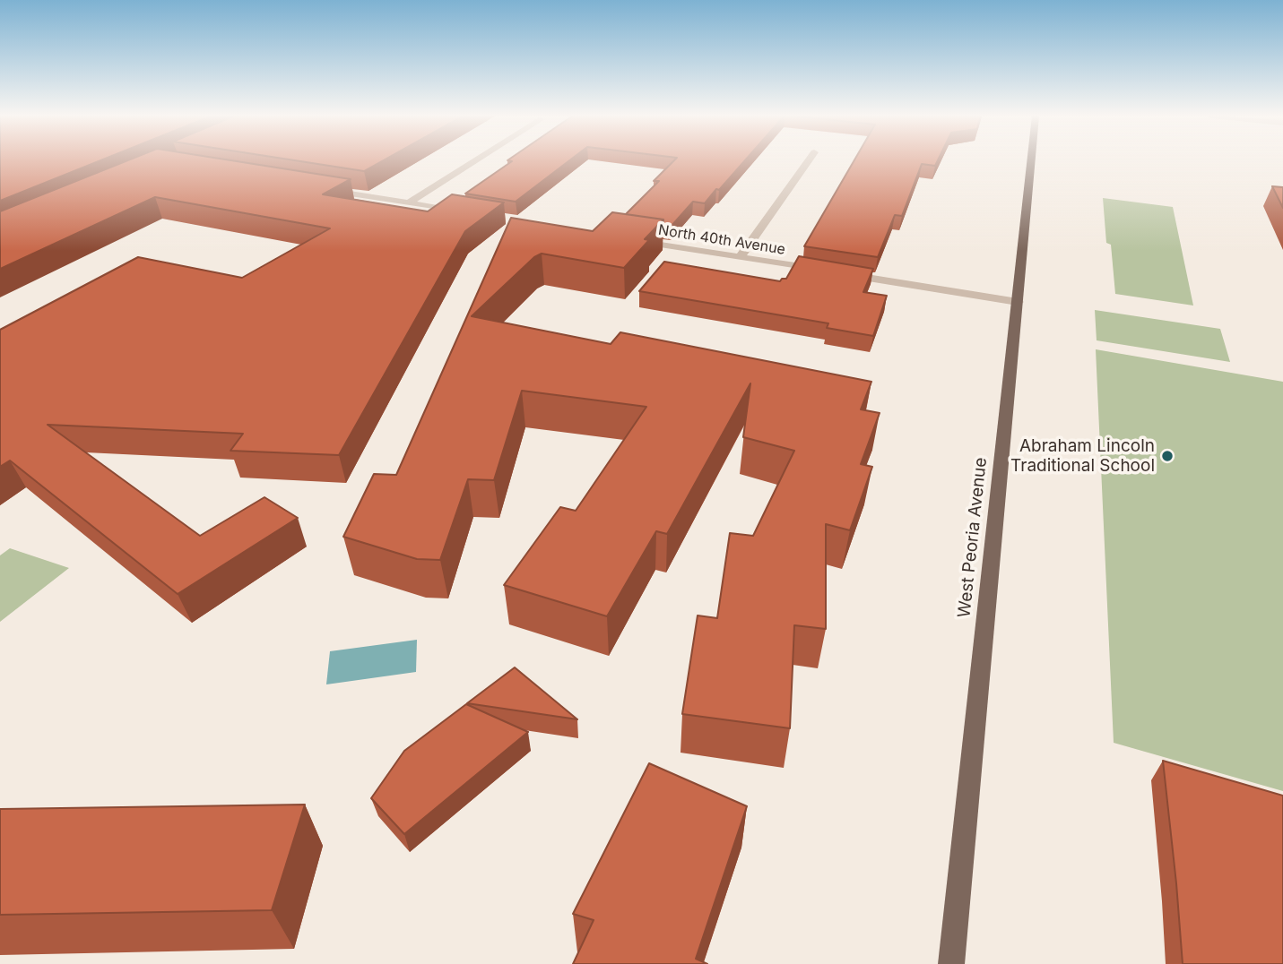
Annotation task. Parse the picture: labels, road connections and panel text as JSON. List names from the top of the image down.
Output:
{
  "streets": {
    "main road": ["West Peoria Avenue"],
    "street": ["North 40th Avenue"]
  },
  "places": ["Abraham Lincoln Traditional School"]
}
